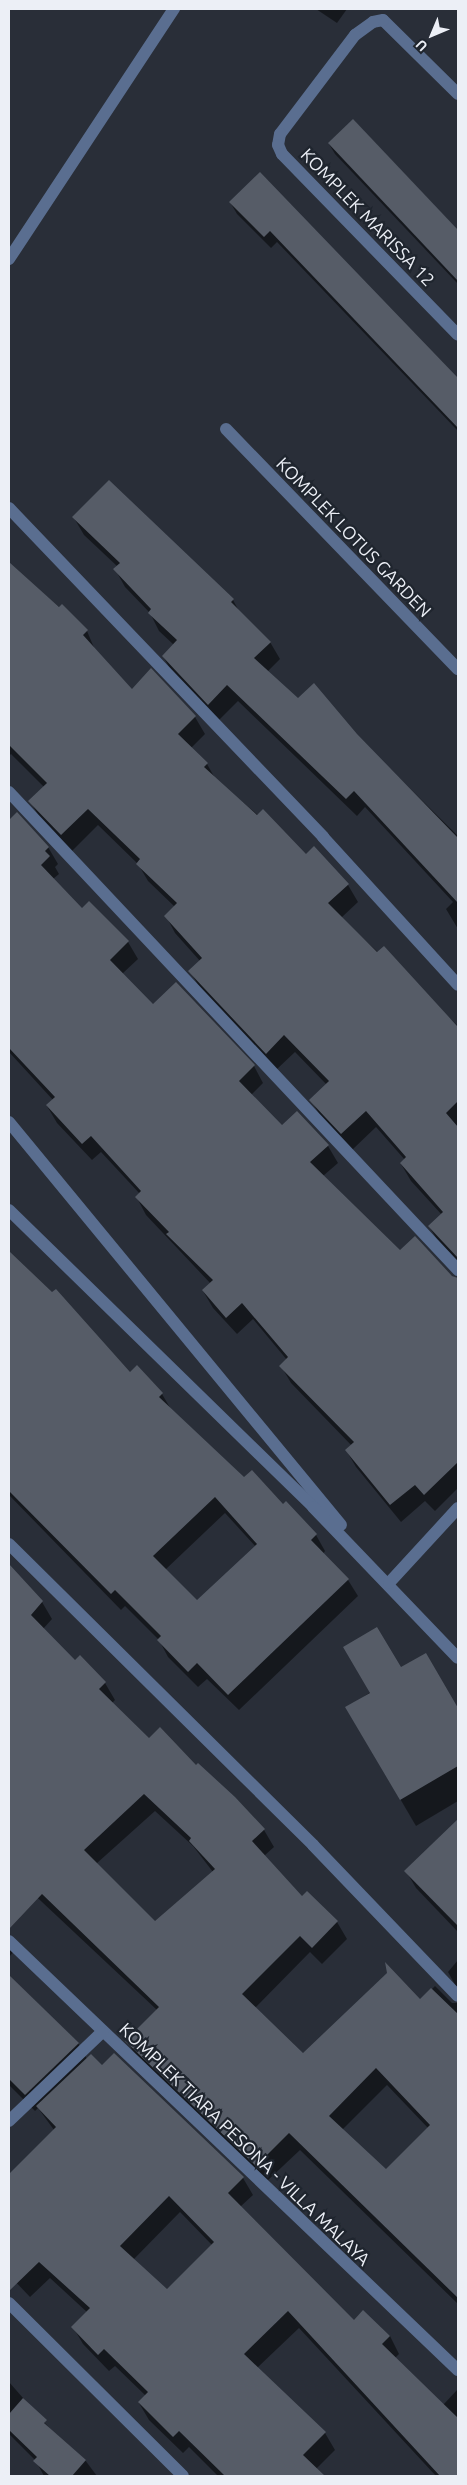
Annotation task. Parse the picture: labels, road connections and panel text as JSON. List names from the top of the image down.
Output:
{
  "streets": {
    "street": ["KOMPLEK MARISSA 12", "KOMPLEK LOTUS GARDEN", "KOMPLEK TIARA PESONA - VILLA MALAYA"]
  },
  "north": "bottom left"
}
